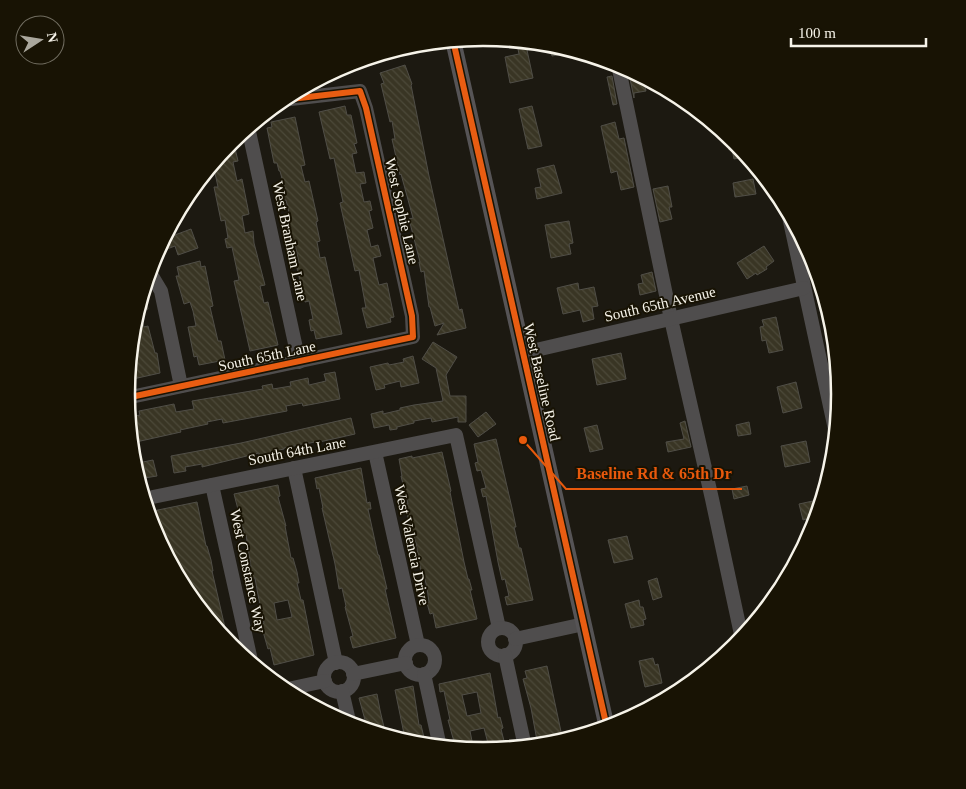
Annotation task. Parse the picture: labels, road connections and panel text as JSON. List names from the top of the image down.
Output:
{
  "streets": {
    "main road": ["West Baseline Road"],
    "street": [
      "West Sophie Lane",
      "West Branham Lane",
      "South 65th Avenue",
      "South 65th Lane",
      "South 64th Lane",
      "West Valencia Drive",
      "West Constance Way"
    ]
  },
  "crossings": [
    ["West Sophie Lane", "South 65th Lane"],
    ["West Branham Lane", "South 65th Lane"],
    ["South 65th Avenue", "West Baseline Road"],
    ["South 64th Lane", "West Valencia Drive"],
    ["South 64th Lane", "West Constance Way"]
  ],
  "places": ["Baseline Rd & 65th Dr"],
  "scale_bar": "100 m",
  "north": "right"
}
